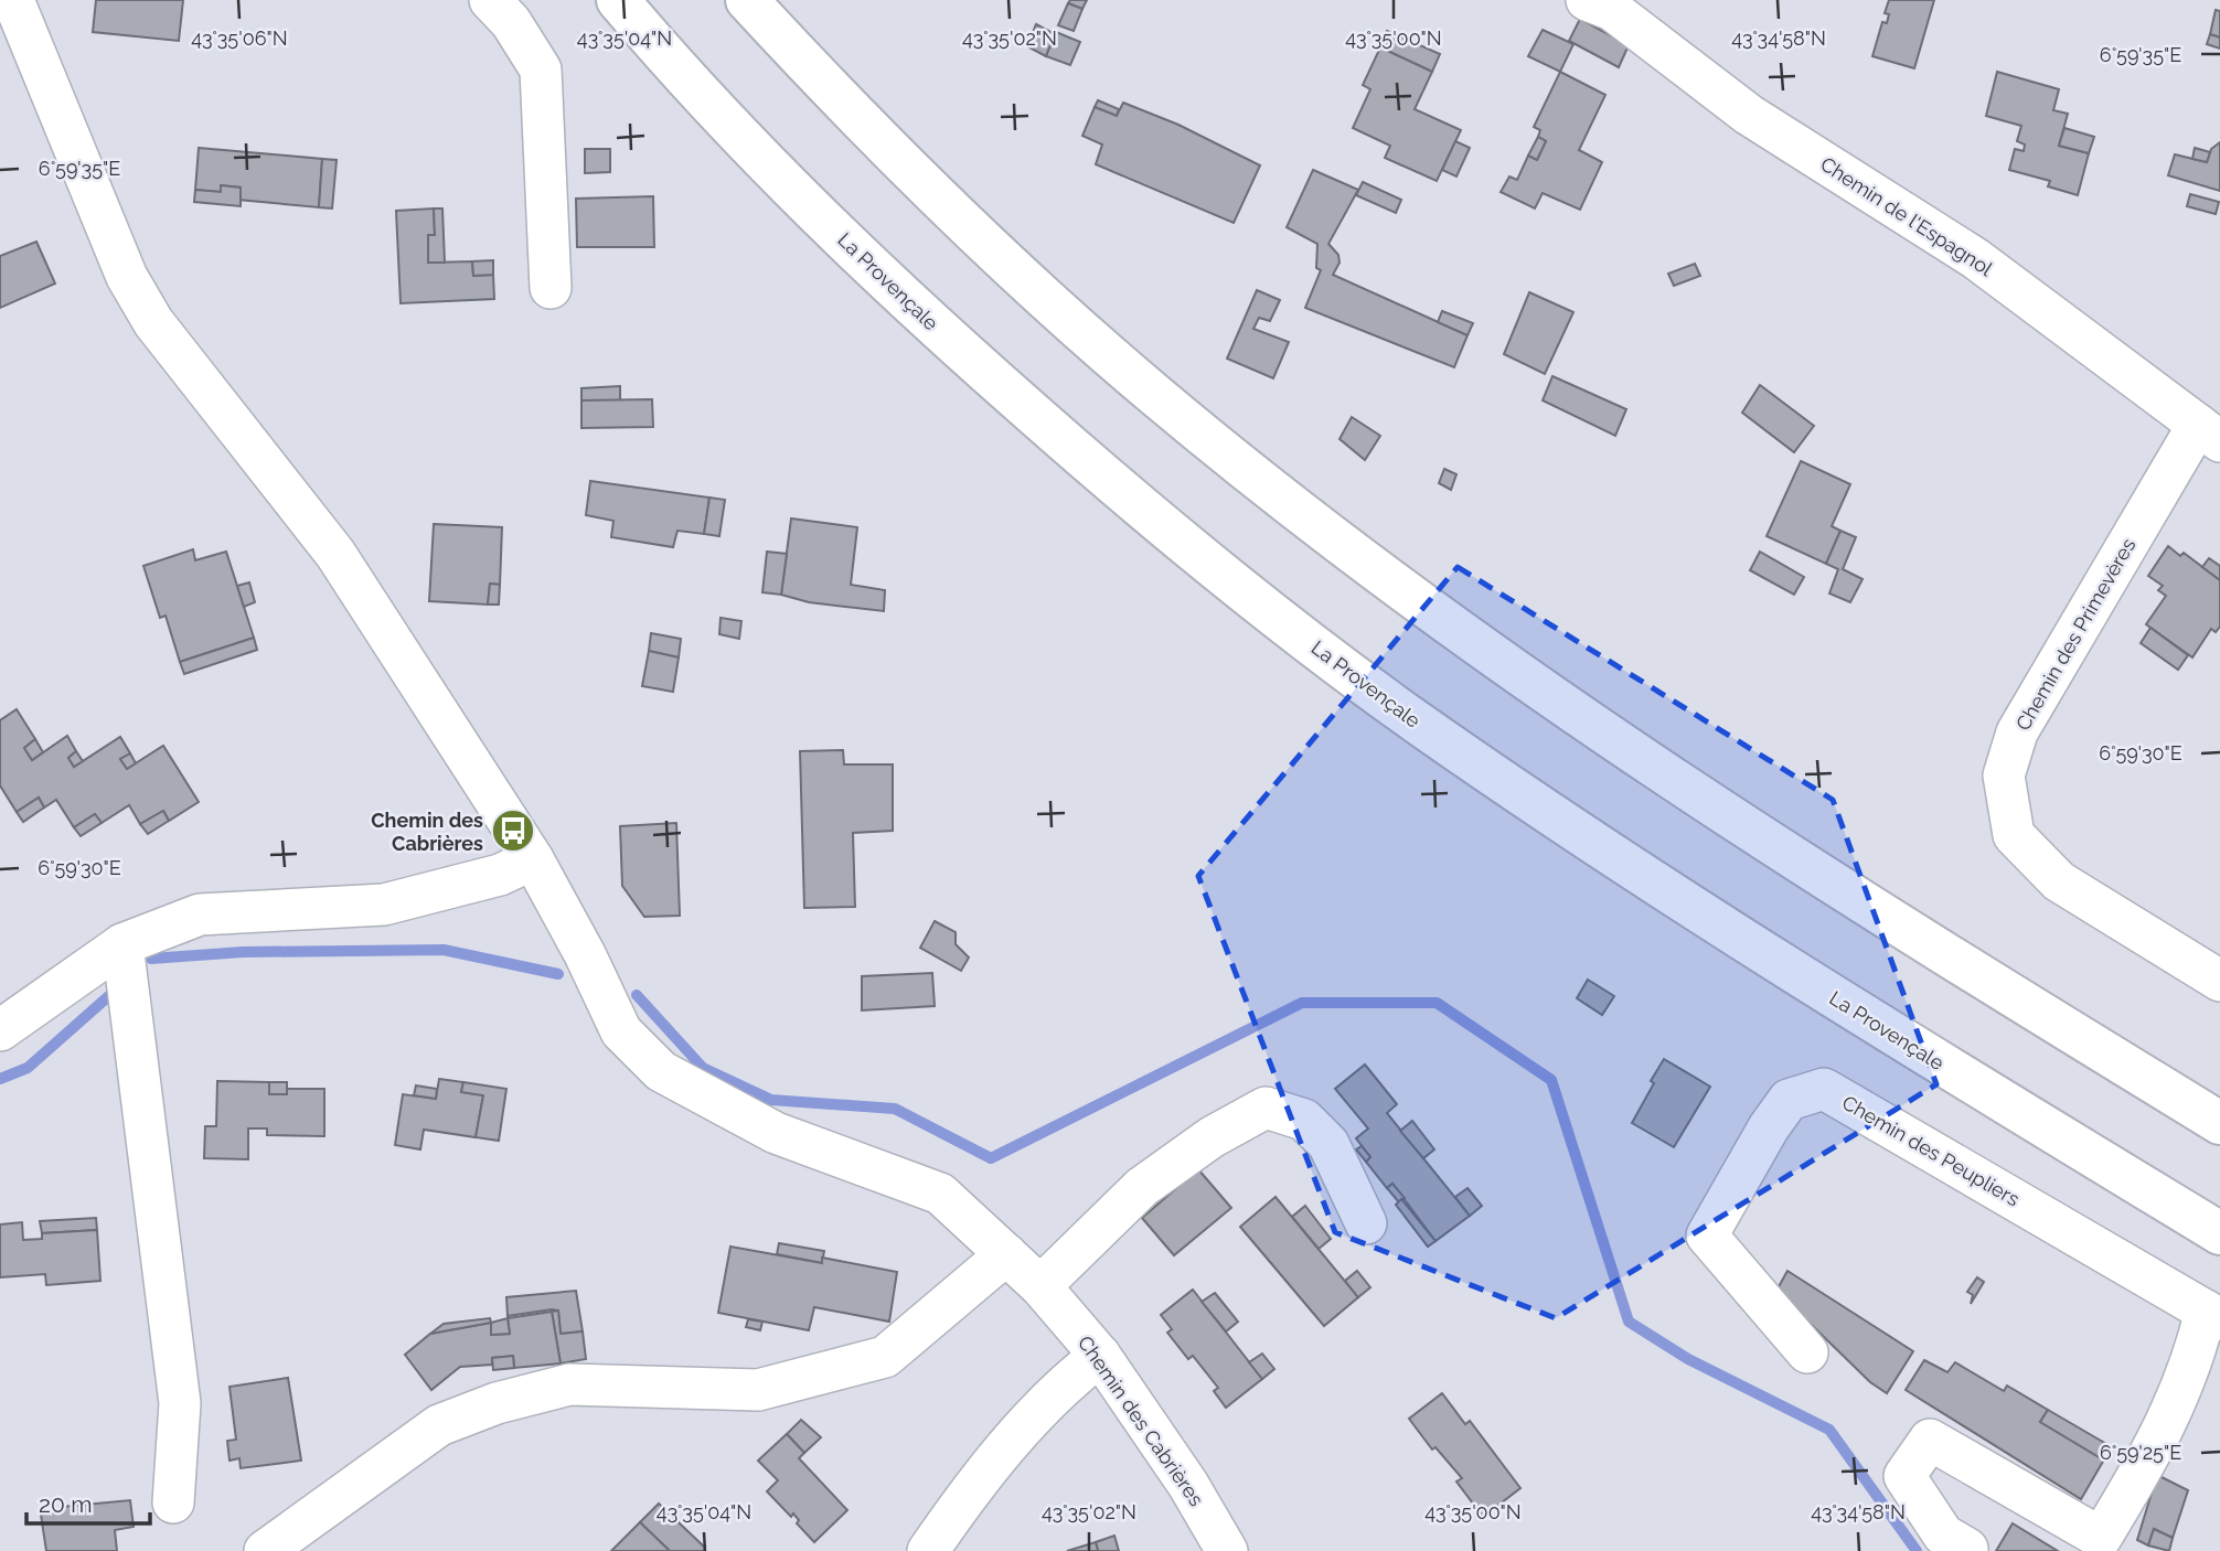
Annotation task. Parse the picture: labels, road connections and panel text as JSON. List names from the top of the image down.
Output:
{
  "streets": {
    "highway": ["La Provençale"],
    "street": [
      "Chemin de l'Espagnol",
      "Chemin des Primevères",
      "Chemin des Peupliers",
      "Chemin des Cabrières"
    ]
  },
  "crossings": [
    ["Chemin de l'Espagnol", "Chemin des Primevères"]
  ],
  "places": {
    "bus stop": ["Chemin des Cabrières"]
  },
  "scale_bar": "20 m",
  "coordinates": [
    "43°35'06\"N",
    "43°35'04\"N",
    "43°35'02\"N",
    "43°35'00\"N",
    "43°34'58\"N",
    "6°59'35\"E",
    "6°59'30\"E",
    "6°59'25\"E"
  ]
}
